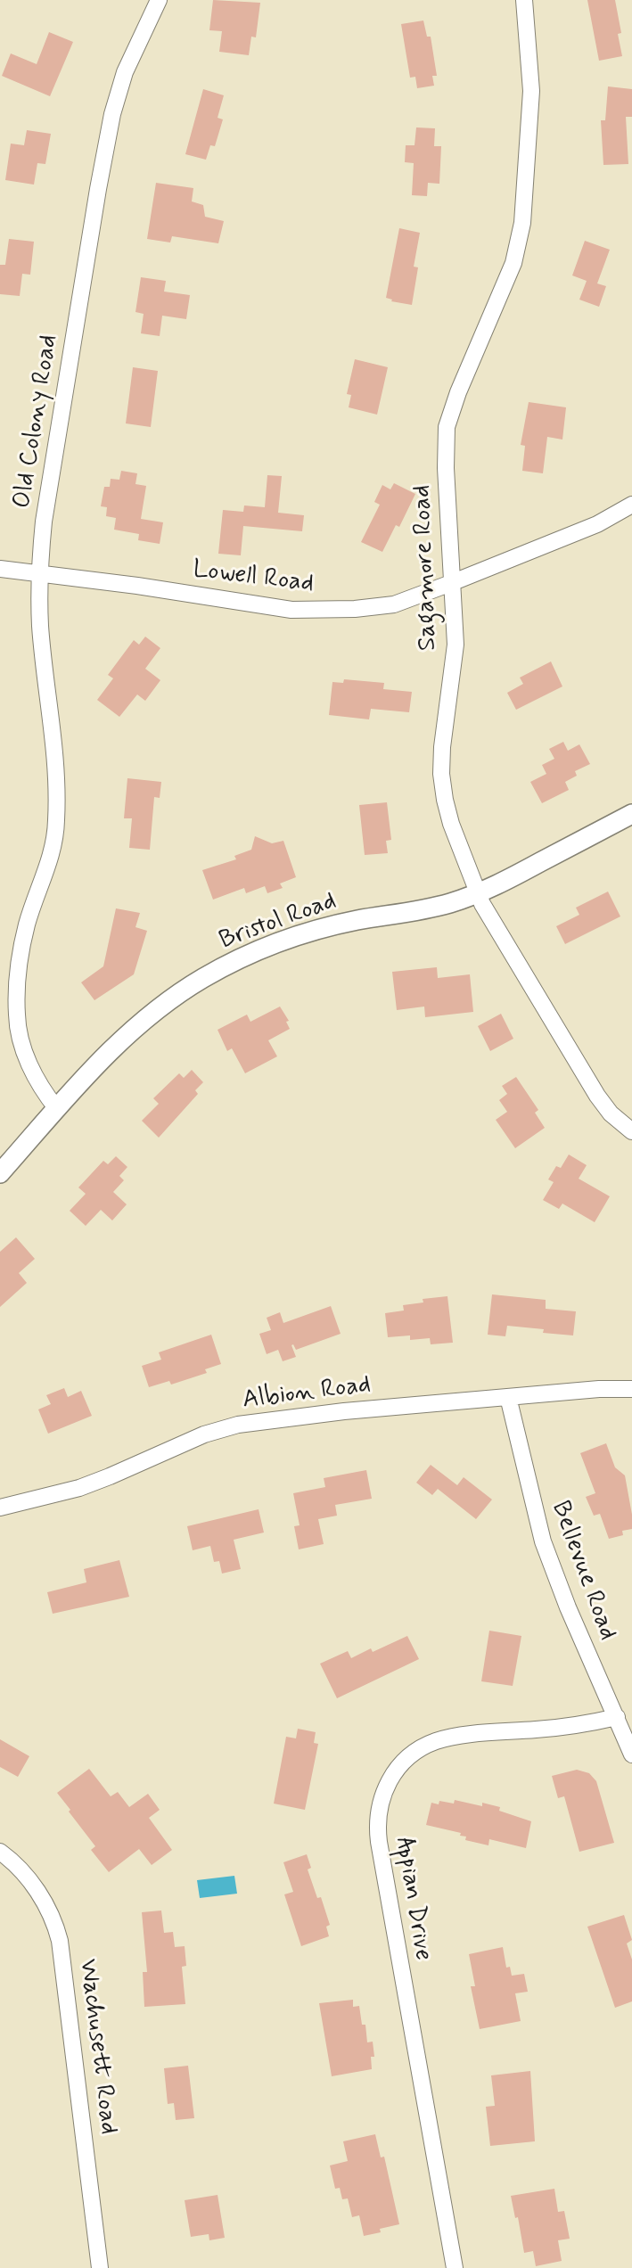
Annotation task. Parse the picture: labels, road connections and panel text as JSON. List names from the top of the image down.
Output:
{
  "streets": {
    "street": [
      "Old Colony Road",
      "Sagamore Road",
      "Lowell Road",
      "Bristol Road",
      "Albion Road",
      "Bellevue Road",
      "Appian Drive",
      "Wachusett Road"
    ]
  },
  "crossings": [
    ["Old Colony Road", "Lowell Road"],
    ["Old Colony Road", "Bristol Road"],
    ["Sagamore Road", "Lowell Road"],
    ["Sagamore Road", "Bristol Road"],
    ["Albion Road", "Bellevue Road"],
    ["Bellevue Road", "Appian Drive"]
  ]
}
